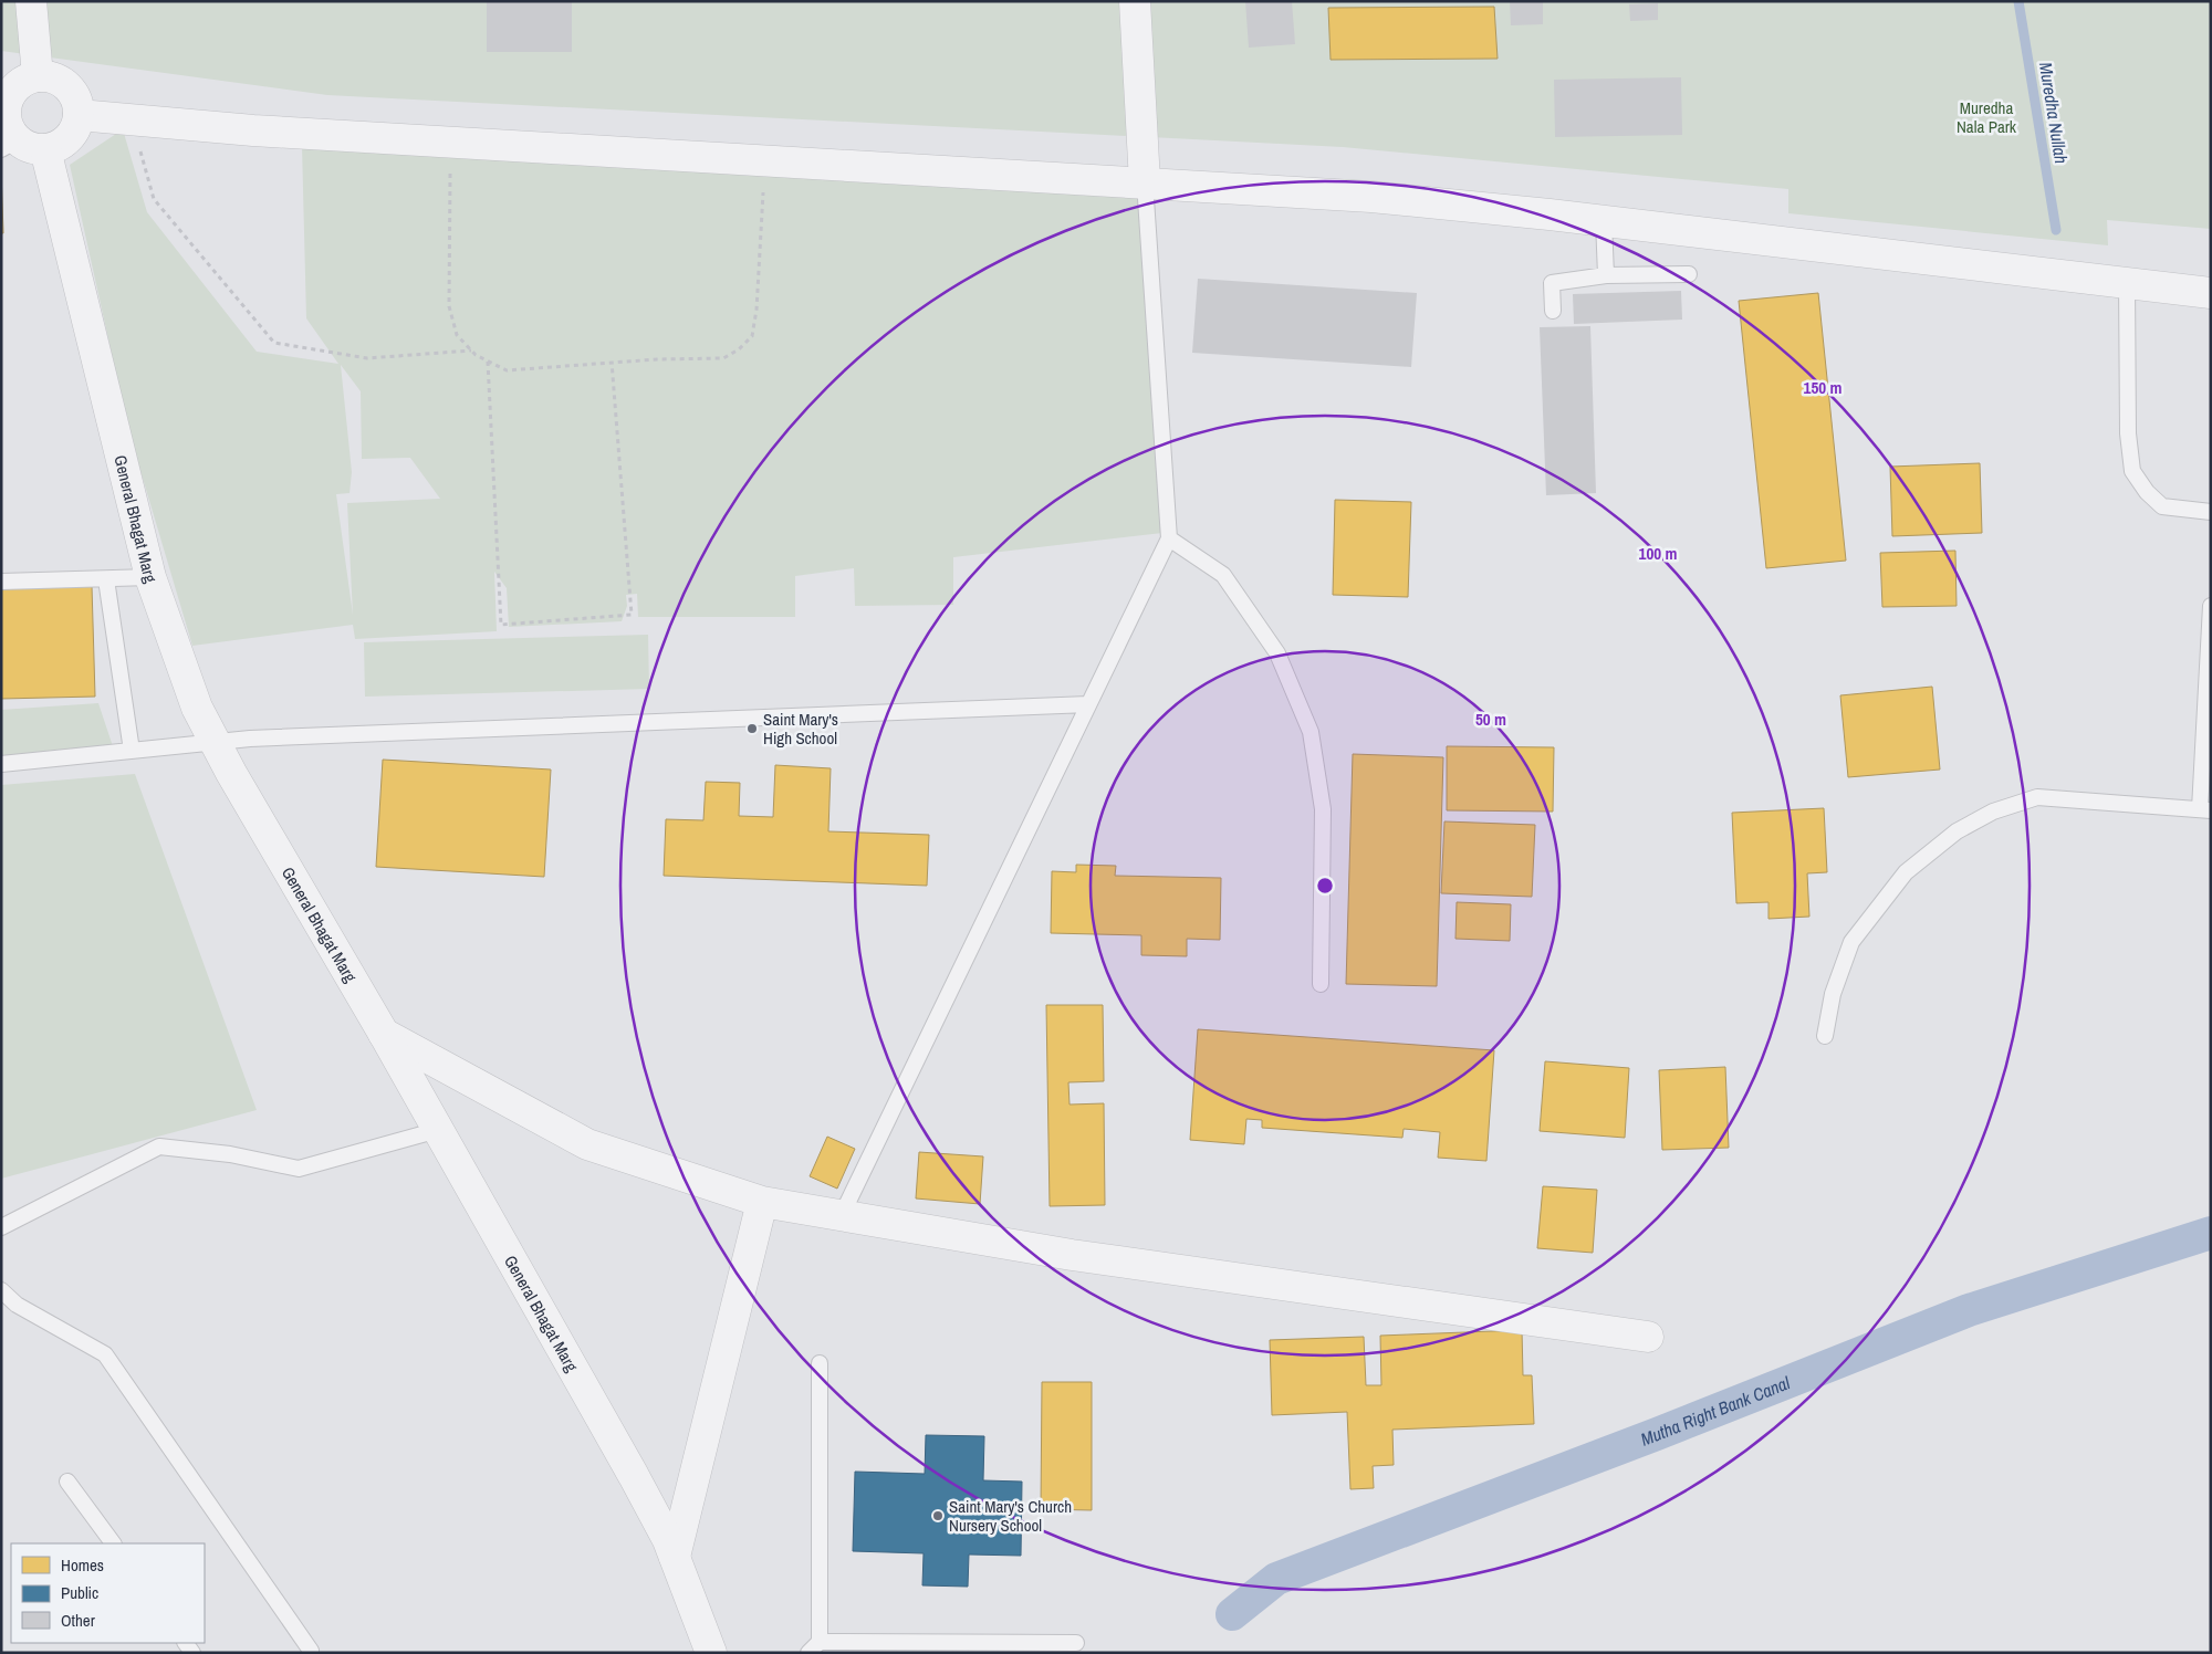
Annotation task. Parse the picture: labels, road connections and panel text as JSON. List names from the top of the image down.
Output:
{
  "streets": {
    "street": ["General Bhagat Marg"]
  },
  "water": ["Muredha Nullah", "Mutha Right Bank Canal"],
  "parks": ["Muredha Nala Park"],
  "places": ["Saint Mary's High School", "Saint Mary's Church Nursery School"],
  "legend": ["Homes", "Public", "Other"],
  "rings": ["150 m", "100 m", "50 m"]
}
